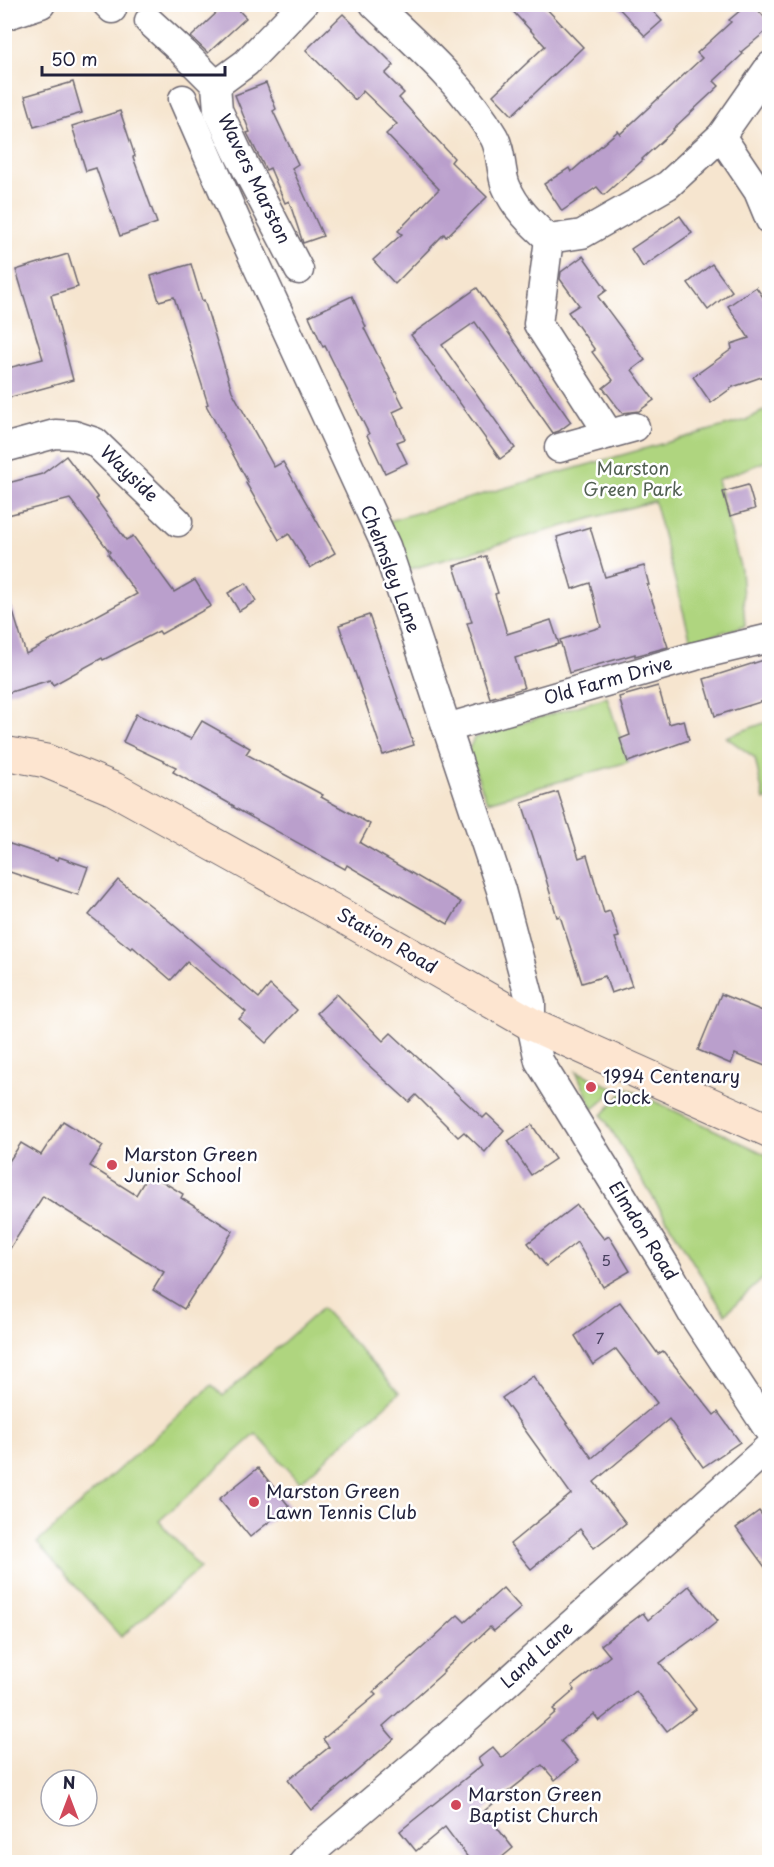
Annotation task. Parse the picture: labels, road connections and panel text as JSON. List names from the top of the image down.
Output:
{
  "streets": {
    "street": [
      "Wavers Marston",
      "Wayside",
      "Chelmsley Lane",
      "Old Farm Drive",
      "Station Road",
      "Elmdon Road",
      "Land Lane"
    ]
  },
  "crossings": [
    ["Chelmsley Lane", "Old Farm Drive"],
    ["Chelmsley Lane", "Station Road"],
    ["Chelmsley Lane", "Elmdon Road"],
    ["Station Road", "Elmdon Road"]
  ],
  "parks": ["Marston Green Park"],
  "places": [
    "1994 Centenary Clock",
    "Marston Green Junior School",
    "Marston Green Lawn Tennis Club",
    "Marston Green Baptist Church"
  ],
  "house_numbers": ["5", "7"],
  "scale_bar": "50 m",
  "north": "top"
}
